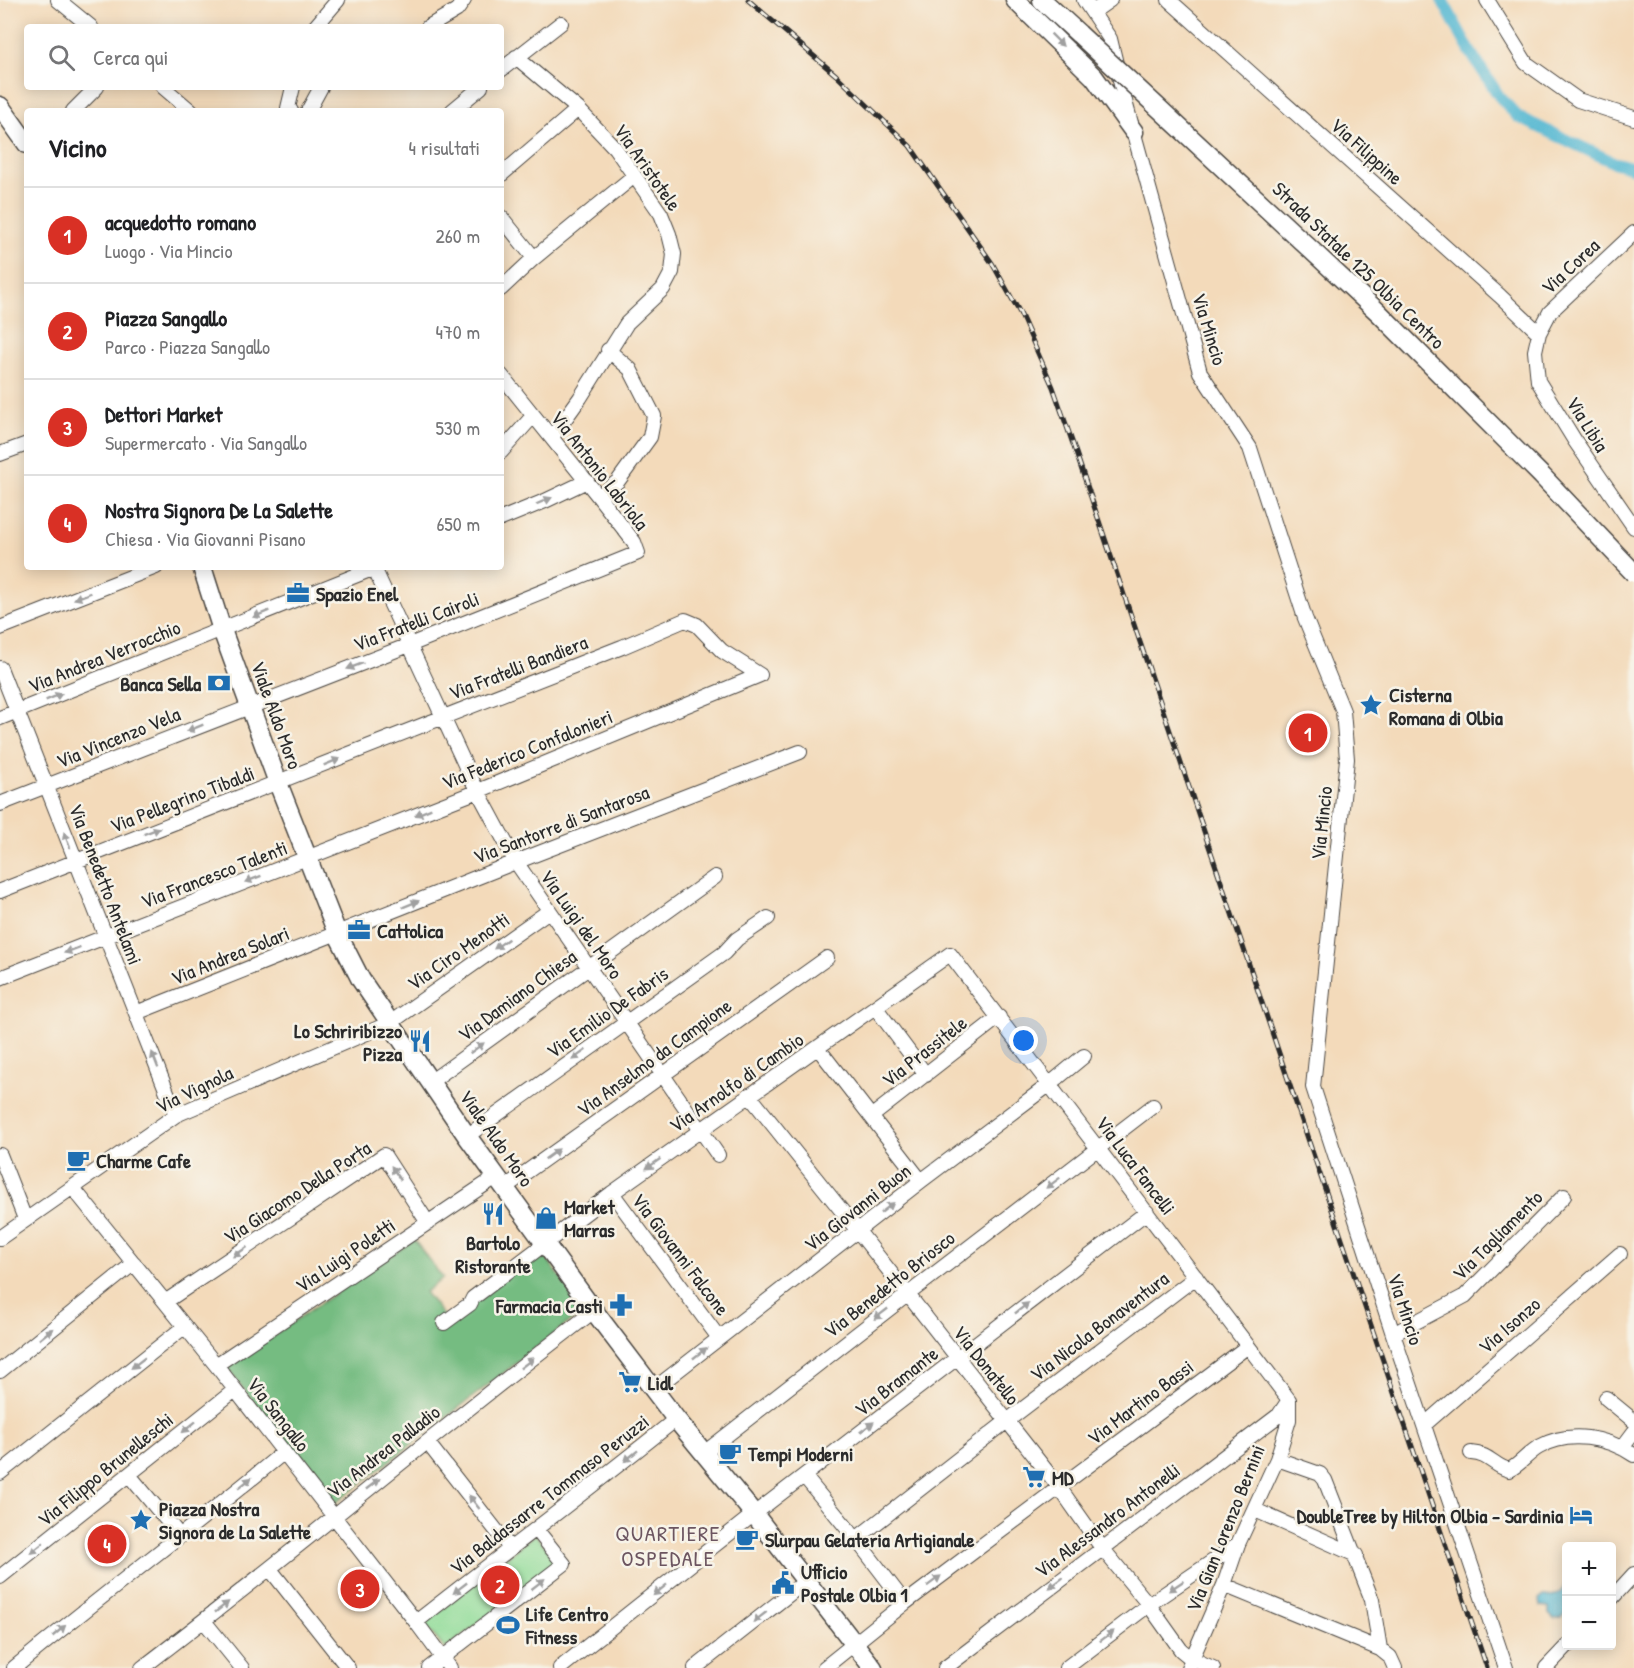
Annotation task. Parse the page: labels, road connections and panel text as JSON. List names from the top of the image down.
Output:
{
  "streets": {
    "main road": ["Strada Statale 125 Olbia Centro", "Viale Aldo Moro"],
    "street": [
      "Via Filippine",
      "Via Aristotele",
      "Via Corea",
      "Via Mincio",
      "Via Libia",
      "Via Antonio Labriola",
      "Via Fratelli Cairoli",
      "Via Andrea Verrocchio",
      "Via Fratelli Bandiera",
      "Via Vincenzo Vela",
      "Via Federico Confalonieri",
      "Via Pellegrino Tibaldi",
      "Via Santorre di Santarosa",
      "Via Francesco Talenti",
      "Via Benedetto Antelami",
      "Via Luigi del Moro",
      "Via Ciro Menotti",
      "Via Andrea Solari",
      "Via Damiano Chiesa",
      "Via Emilio De Fabris",
      "Via Prassitele",
      "Via Anselmo da Campione",
      "Via Arnolfo di Cambio",
      "Via Vignola",
      "Via Luca Fancelli",
      "Via Giacomo Della Porta",
      "Via Giovanni Buon",
      "Via Tagliamento",
      "Via Giovanni Falcone",
      "Via Luigi Poletti",
      "Via Benedetto Briosco",
      "Via Isonzo",
      "Via Nicola Bonaventura",
      "Via Donatello",
      "Via Bramante",
      "Via Martino Bassi",
      "Via Sangallo",
      "Via Andrea Palladio",
      "Via Filippo Brunelleschi",
      "Via Baldassarre Tommaso Peruzzi",
      "Via Alessandro Antonelli",
      "Via Gian Lorenzo Bernini"
    ]
  },
  "crossings": [
    ["Via Filippine", "Via Corea"],
    ["Via Filippine", "Via Libia"],
    ["Via Aristotele", "Via Antonio Labriola"],
    ["Via Corea", "Via Libia"],
    ["Via Mincio", "Via Tagliamento"],
    ["Via Mincio", "Via Isonzo"],
    ["Via Antonio Labriola", "Via Fratelli Cairoli"],
    ["Via Fratelli Cairoli", "Viale Aldo Moro"],
    ["Via Fratelli Cairoli", "Via Vincenzo Vela"],
    ["Via Fratelli Cairoli", "Via Luigi del Moro"],
    ["Via Andrea Verrocchio", "Viale Aldo Moro"],
    ["Via Andrea Verrocchio", "Via Benedetto Antelami"],
    ["Via Fratelli Bandiera", "Viale Aldo Moro"],
    ["Via Fratelli Bandiera", "Via Federico Confalonieri"],
    ["Via Fratelli Bandiera", "Via Pellegrino Tibaldi"],
    ["Via Fratelli Bandiera", "Via Luigi del Moro"],
    ["Viale Aldo Moro", "Via Vincenzo Vela"],
    ["Viale Aldo Moro", "Via Federico Confalonieri"],
    ["Viale Aldo Moro", "Via Pellegrino Tibaldi"],
    ["Viale Aldo Moro", "Via Santorre di Santarosa"],
    ["Viale Aldo Moro", "Via Francesco Talenti"],
    ["Viale Aldo Moro", "Via Ciro Menotti"],
    ["Viale Aldo Moro", "Via Andrea Solari"],
    ["Viale Aldo Moro", "Via Damiano Chiesa"],
    ["Viale Aldo Moro", "Via Emilio De Fabris"],
    ["Viale Aldo Moro", "Via Anselmo da Campione"],
    ["Viale Aldo Moro", "Via Arnolfo di Cambio"],
    ["Viale Aldo Moro", "Via Vignola"],
    ["Viale Aldo Moro", "Via Giovanni Buon"],
    ["Viale Aldo Moro", "Via Luigi Poletti"],
    ["Viale Aldo Moro", "Via Benedetto Briosco"],
    ["Viale Aldo Moro", "Via Bramante"],
    ["Viale Aldo Moro", "Via Martino Bassi"],
    ["Viale Aldo Moro", "Via Andrea Palladio"],
    ["Viale Aldo Moro", "Via Baldassarre Tommaso Peruzzi"],
    ["Via Vincenzo Vela", "Via Benedetto Antelami"],
    ["Via Federico Confalonieri", "Via Francesco Talenti"],
    ["Via Federico Confalonieri", "Via Luigi del Moro"],
    ["Via Pellegrino Tibaldi", "Via Benedetto Antelami"],
    ["Via Santorre di Santarosa", "Via Luigi del Moro"],
    ["Via Santorre di Santarosa", "Via Andrea Solari"],
    ["Via Francesco Talenti", "Via Benedetto Antelami"],
    ["Via Benedetto Antelami", "Via Andrea Solari"],
    ["Via Benedetto Antelami", "Via Vignola"],
    ["Via Luigi del Moro", "Via Ciro Menotti"],
    ["Via Luigi del Moro", "Via Damiano Chiesa"],
    ["Via Luigi del Moro", "Via Emilio De Fabris"],
    ["Via Luigi del Moro", "Via Anselmo da Campione"],
    ["Via Luigi del Moro", "Via Arnolfo di Cambio"],
    ["Via Ciro Menotti", "Via Vignola"],
    ["Via Prassitele", "Via Luca Fancelli"],
    ["Via Anselmo da Campione", "Via Luigi Poletti"],
    ["Via Arnolfo di Cambio", "Via Luca Fancelli"],
    ["Via Arnolfo di Cambio", "Via Giovanni Falcone"],
    ["Via Arnolfo di Cambio", "Via Donatello"],
    ["Via Vignola", "Via Sangallo"],
    ["Via Luca Fancelli", "Via Giovanni Buon"],
    ["Via Luca Fancelli", "Via Benedetto Briosco"],
    ["Via Luca Fancelli", "Via Nicola Bonaventura"],
    ["Via Luca Fancelli", "Via Bramante"],
    ["Via Luca Fancelli", "Via Martino Bassi"],
    ["Via Luca Fancelli", "Via Alessandro Antonelli"],
    ["Via Luca Fancelli", "Via Gian Lorenzo Bernini"],
    ["Via Giacomo Della Porta", "Via Luigi Poletti"],
    ["Via Giacomo Della Porta", "Via Sangallo"],
    ["Via Giovanni Buon", "Via Giovanni Falcone"],
    ["Via Giovanni Buon", "Via Donatello"],
    ["Via Luigi Poletti", "Via Sangallo"],
    ["Via Benedetto Briosco", "Via Donatello"],
    ["Via Nicola Bonaventura", "Via Donatello"],
    ["Via Donatello", "Via Bramante"],
    ["Via Donatello", "Via Martino Bassi"],
    ["Via Donatello", "Via Alessandro Antonelli"],
    ["Via Donatello", "Via Gian Lorenzo Bernini"],
    ["Via Sangallo", "Via Andrea Palladio"],
    ["Via Sangallo", "Via Filippo Brunelleschi"],
    ["Via Sangallo", "Via Baldassarre Tommaso Peruzzi"],
    ["Via Alessandro Antonelli", "Via Gian Lorenzo Bernini"]
  ],
  "one_way": [
    "Via Fratelli Cairoli",
    "Via Vincenzo Vela",
    "Via Federico Confalonieri",
    "Via Pellegrino Tibaldi",
    "Via Santorre di Santarosa",
    "Via Francesco Talenti",
    "Via Benedetto Antelami",
    "Via Ciro Menotti",
    "Via Damiano Chiesa",
    "Via Emilio De Fabris",
    "Via Anselmo da Campione",
    "Via Benedetto Briosco",
    "Via Martino Bassi",
    "Via Andrea Palladio",
    "Via Baldassarre Tommaso Peruzzi"
  ],
  "districts": ["QUARTIERE OSPEDALE"],
  "places": {
    "office": ["Spazio Enel", "Cattolica"],
    "bank": ["Banca Sella"],
    "place": ["Cisterna Romana di Olbia", "Piazza Nostra Signora de La Salette"],
    "restaurant": ["Lo Schriribizzo Pizza", "Bartolo Ristorante"],
    "cafe": ["Charme Cafe", "Tempi Moderni", "Slurpau Gelateria Artigianale"],
    "shop": ["Market Marras"],
    "pharmacy": ["Farmacia Casti"],
    "supermarket": ["Lidl", "MD"],
    "hotel": ["DoubleTree by Hilton Olbia - Sardinia"],
    "public building": ["Ufficio Postale Olbia 1"],
    "sports": ["Life Centro Fitness"]
  },
  "page": {
    "search": "Cerca qui",
    "heading": ["Vicino", "4 risultati"],
    "list": [
      {
        "mark": "1",
        "name": "acquedotto romano",
        "note": "Luogo · Via Mincio",
        "value": "260 m"
      },
      {
        "mark": "2",
        "name": "Piazza Sangallo",
        "note": "Parco · Piazza Sangallo",
        "value": "470 m"
      },
      {
        "mark": "3",
        "name": "Dettori Market",
        "note": "Supermercato · Via Sangallo",
        "value": "530 m"
      },
      {
        "mark": "4",
        "name": "Nostra Signora De La Salette",
        "note": "Chiesa · Via Giovanni Pisano",
        "value": "650 m"
      }
    ],
    "pins": [
      "1",
      "4",
      "2",
      "3"
    ],
    "map_buttons": ["+", "−"]
  }
}
